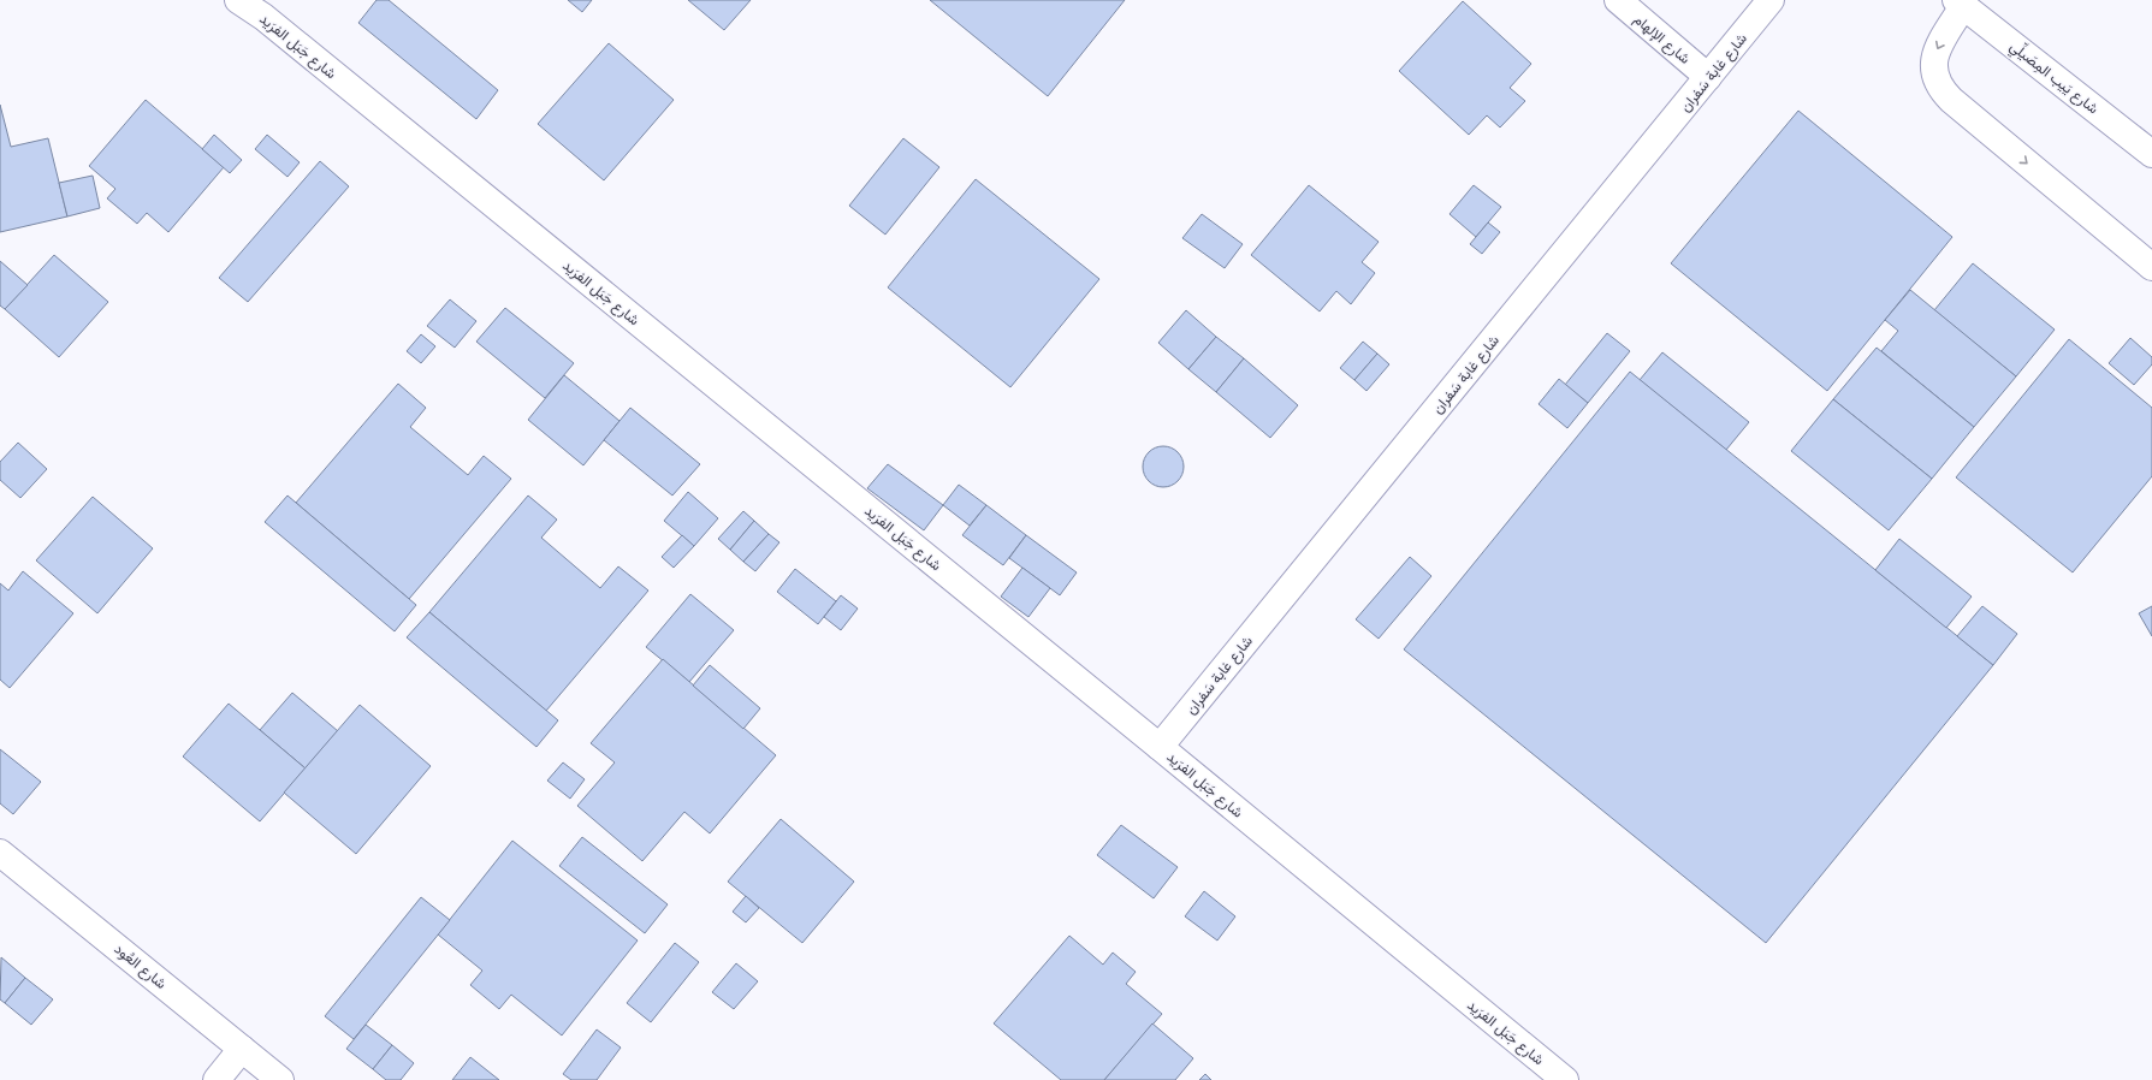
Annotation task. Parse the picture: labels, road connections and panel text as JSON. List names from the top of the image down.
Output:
{
  "streets": {
    "street": [
      "شارع الإلهام",
      "شارع جَبَل الفرَيد",
      "شارع غابة سَفران",
      "شارع يَيب المِصَيلِّي",
      "شارع العُود"
    ]
  },
  "crossings": [
    ["شارع الإلهام", "شارع غابة سَفران"],
    ["شارع جَبَل الفرَيد", "شارع غابة سَفران"]
  ]
}
